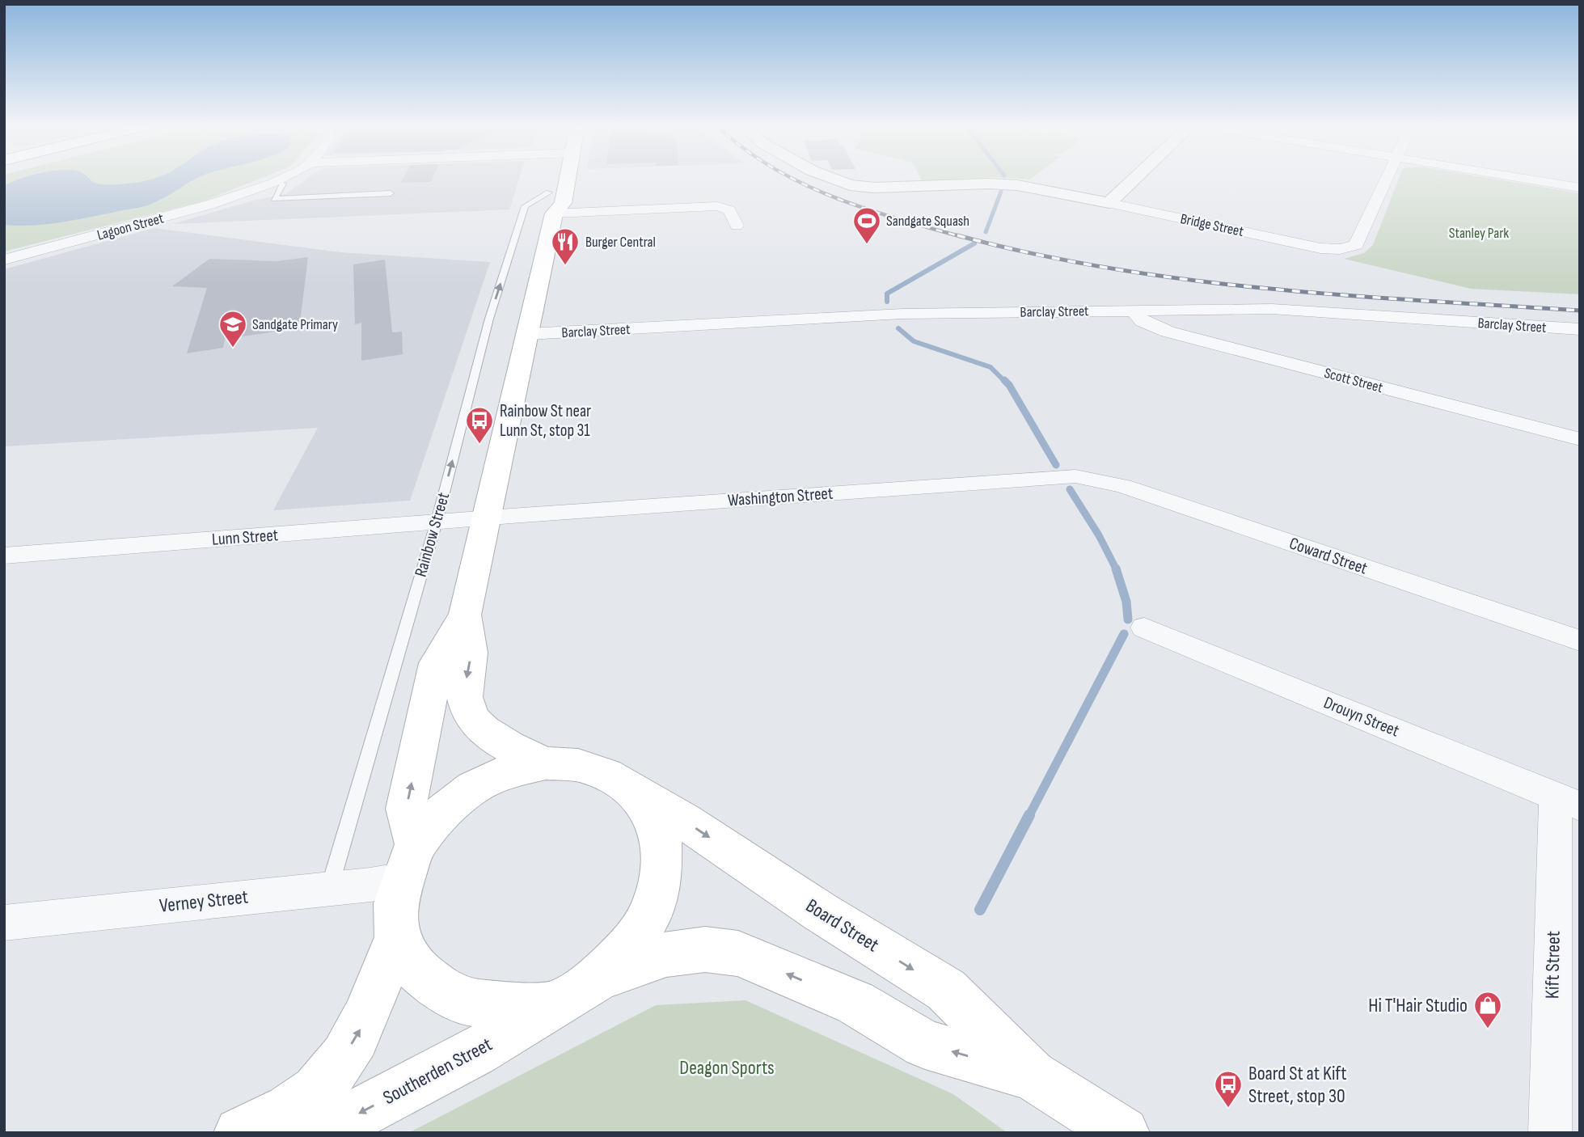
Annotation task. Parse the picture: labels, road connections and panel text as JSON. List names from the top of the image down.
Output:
{
  "streets": {
    "main road": ["Board Street", "Southerden Street"],
    "street": [
      "Bridge Street",
      "Lagoon Street",
      "Barclay Street",
      "Scott Street",
      "Washington Street",
      "Lunn Street",
      "Coward Street",
      "Drouyn Street",
      "Verney Street",
      "Kift Street"
    ],
    "lane": ["Rainbow Street"]
  },
  "crossings": [
    ["Barclay Street", "Scott Street"],
    ["Washington Street", "Lunn Street"],
    ["Washington Street", "Coward Street"],
    ["Rainbow Street", "Lunn Street"],
    ["Rainbow Street", "Verney Street"],
    ["Drouyn Street", "Kift Street"],
    ["Board Street", "Southerden Street"]
  ],
  "one_way": ["Rainbow Street"],
  "parks": ["Stanley Park", "Deagon Sports"],
  "places": {
    "sports": ["Sandgate Squash"],
    "restaurant": ["Burger Central"],
    "school or university": ["Sandgate Primary"],
    "bus stop": ["Rainbow St near Lunn St, stop 31", "Board St at Kift Street, stop 30"],
    "shop": ["Hi T'Hair Studio"]
  }
}
